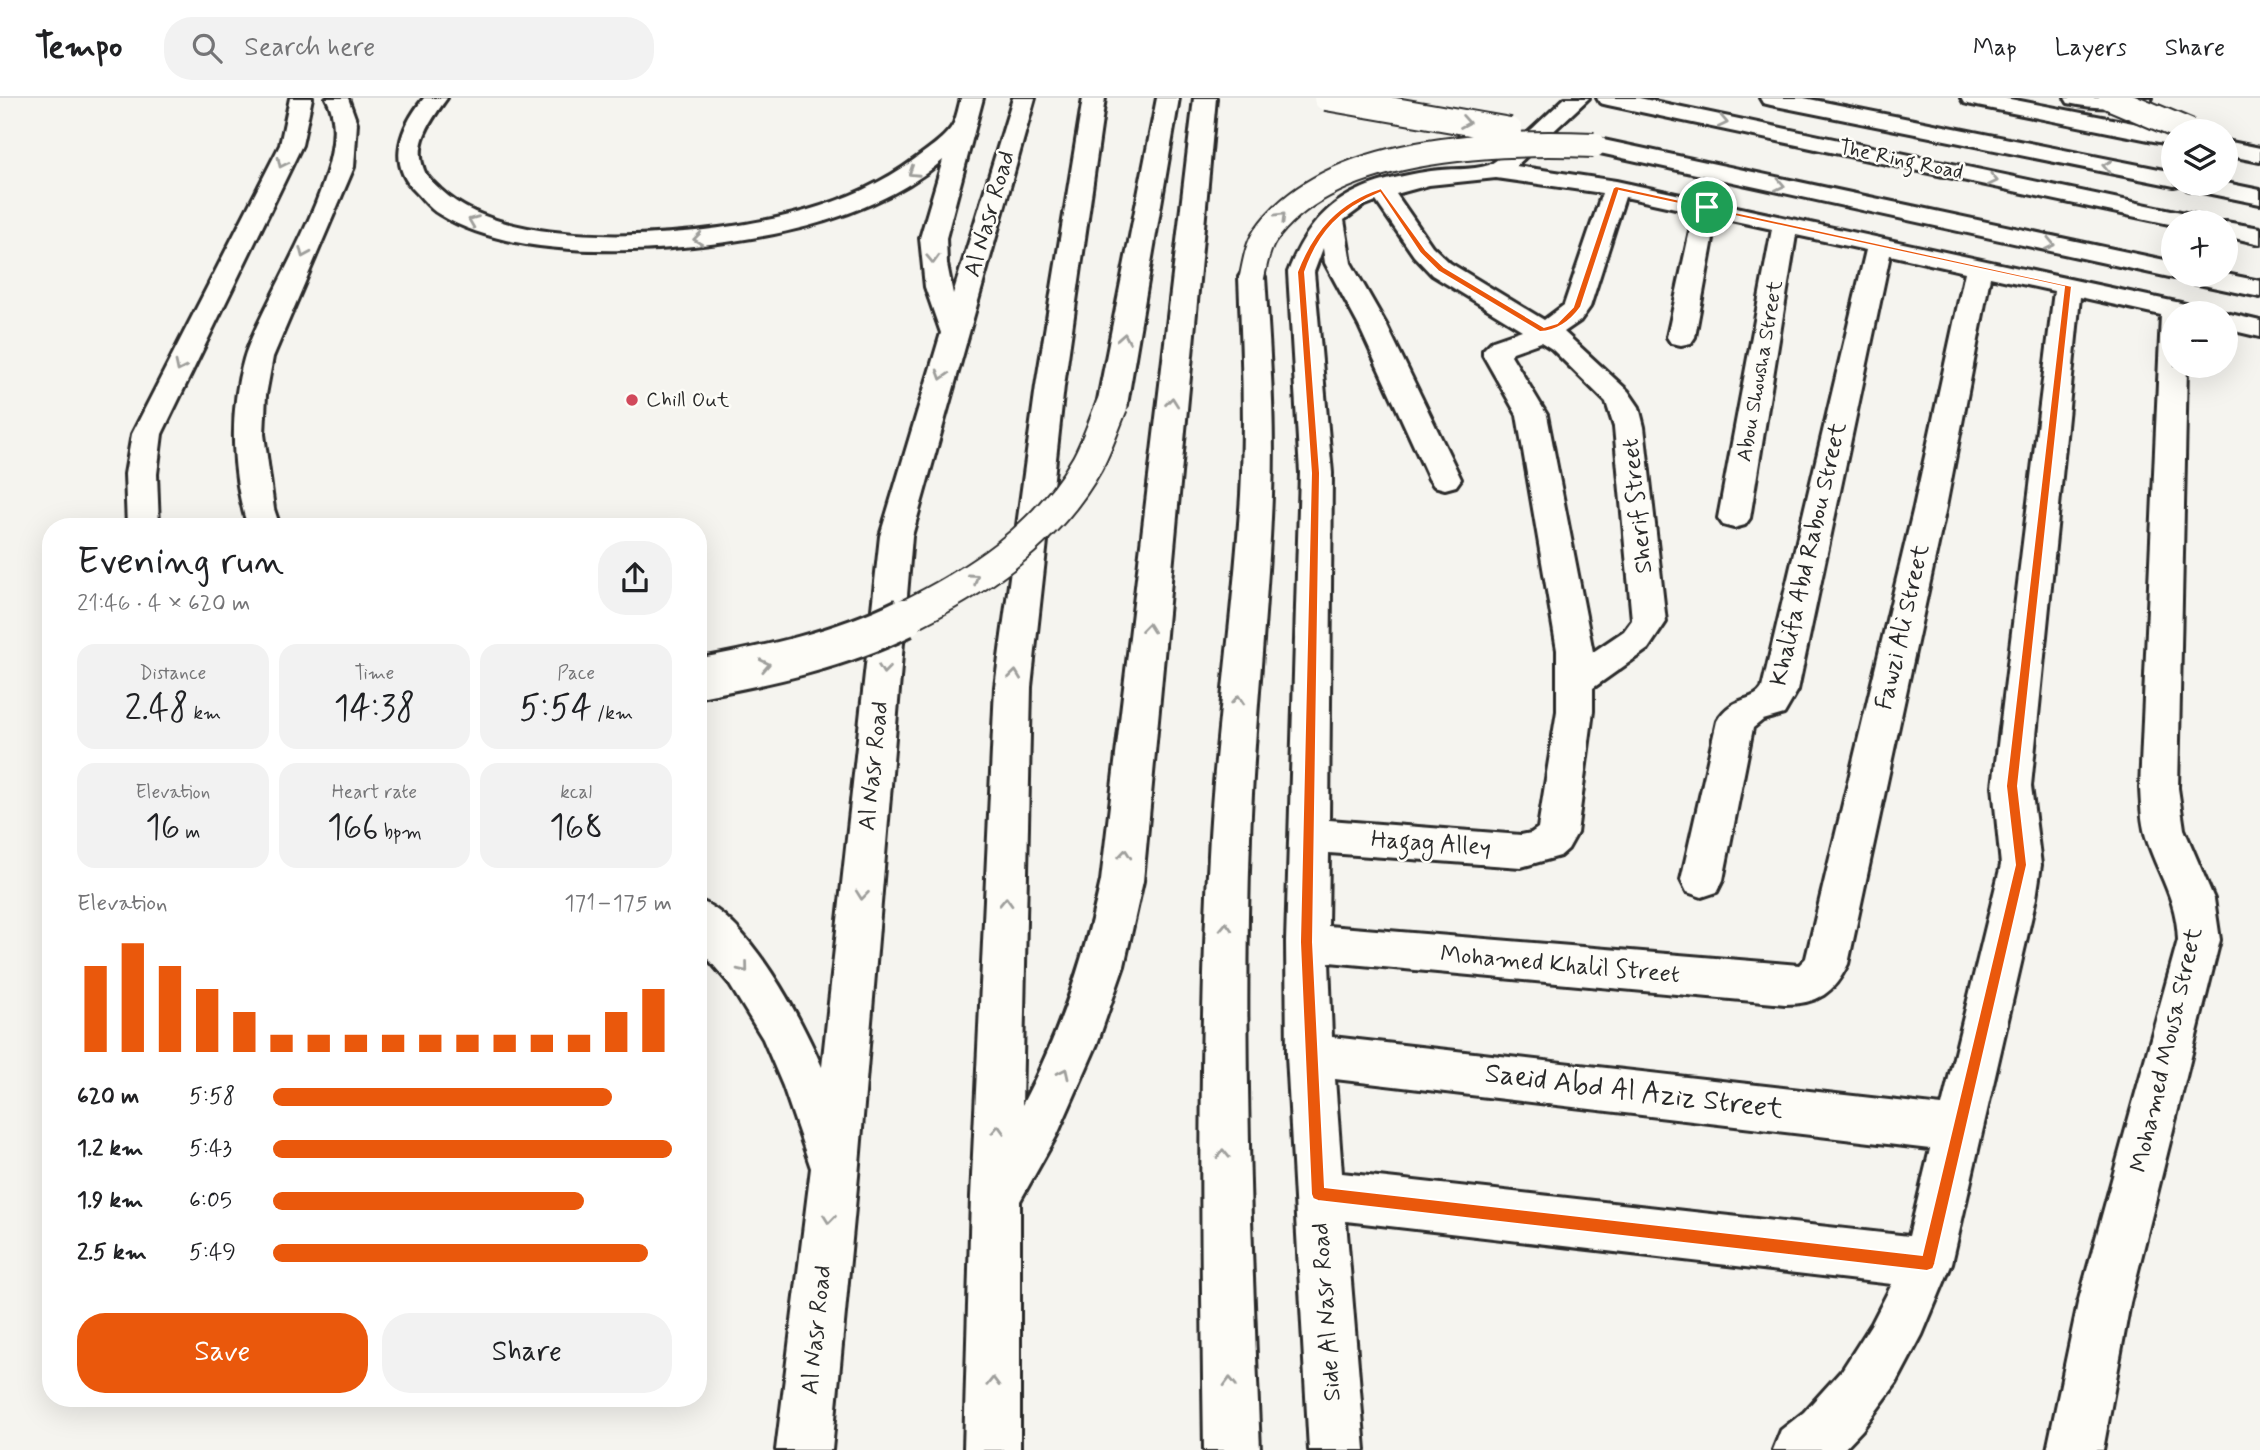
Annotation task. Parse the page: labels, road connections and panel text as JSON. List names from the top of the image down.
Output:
{
  "streets": {
    "main road": [
      "The Ring Road",
      "Al Nasr Road",
      "Abou Shousha Street",
      "Sherif Street",
      "Khalifa Abd Rabou Street",
      "Fawzi Ali Street",
      "Hagag Alley",
      "Mohamed Khalil Street",
      "Mohamed Mousa Street",
      "Saeid Abd Al Aziz Street",
      "Side Al Nasr Road"
    ]
  },
  "crossings": [
    ["Sherif Street", "Hagag Alley"],
    ["Fawzi Ali Street", "Mohamed Khalil Street"],
    ["Hagag Alley", "Side Al Nasr Road"],
    ["Mohamed Khalil Street", "Side Al Nasr Road"],
    ["Saeid Abd Al Aziz Street", "Side Al Nasr Road"]
  ],
  "places": ["Chill Out"],
  "page": {
    "header": "Tempo",
    "search": "Search here",
    "nav": ["Map", "Layers", "Share"],
    "map_buttons": ["+", "−"],
    "heading": ["Evening run", "21:46 · 4 × 620 m"],
    "stats": [
      ["Distance", "2.48 km"],
      ["Time", "14:38"],
      ["Pace", "5:54 /km"],
      ["Elevation", "16 m"],
      ["Heart rate", "166 bpm"],
      ["kcal", "168"]
    ],
    "chart": ["Elevation", "171–175 m"],
    "list": [
      {
        "name": "620 m",
        "note": "5:58"
      },
      {
        "name": "1.2 km",
        "note": "5:43"
      },
      {
        "name": "1.9 km",
        "note": "6:05"
      },
      {
        "name": "2.5 km",
        "note": "5:49"
      }
    ],
    "buttons": ["Save", "Share"]
  }
}
